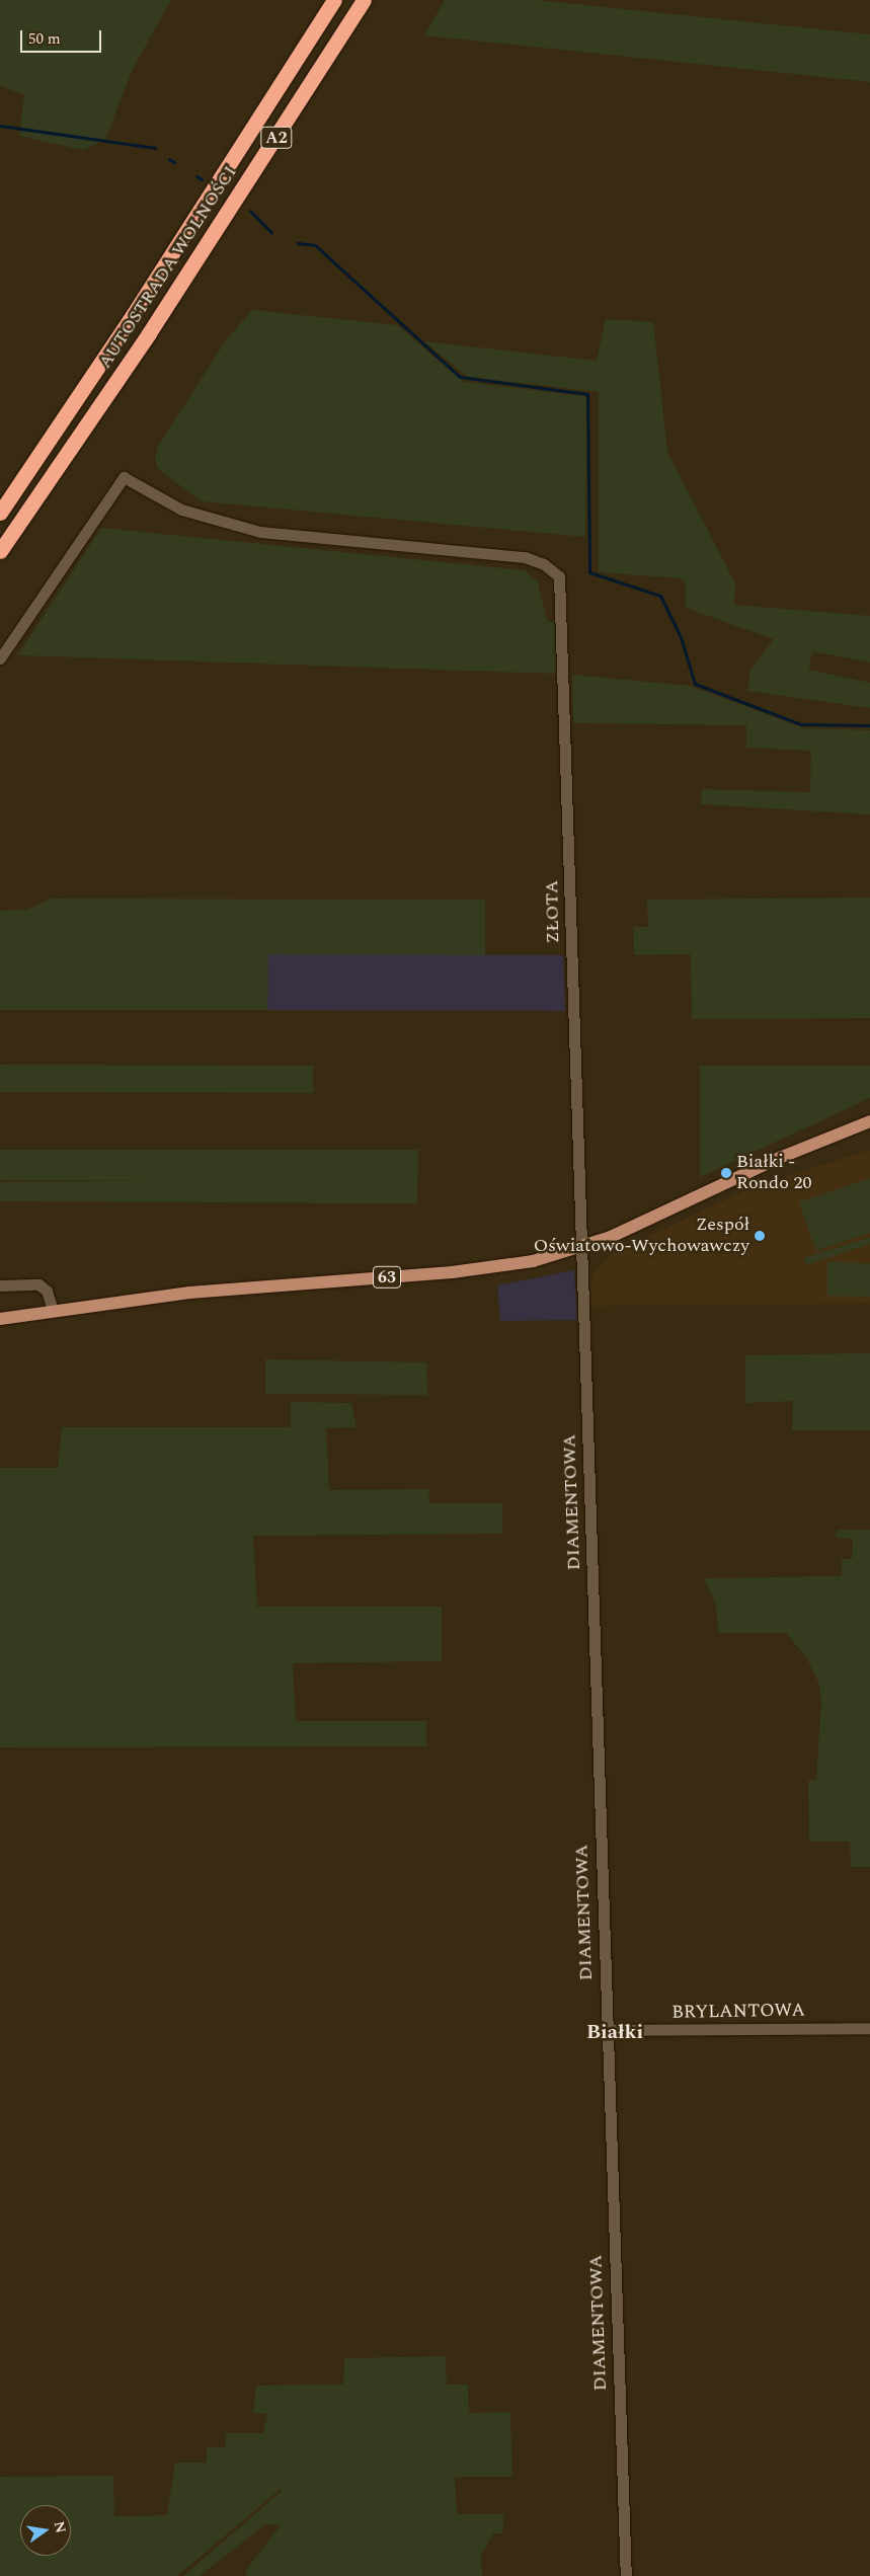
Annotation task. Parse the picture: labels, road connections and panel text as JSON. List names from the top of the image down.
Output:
{
  "streets": {
    "highway": ["A2", "AUTOSTRADA WOLNOŚCI"],
    "main road": ["63"],
    "street": ["ZŁOTA", "DIAMENTOWA", "BRYLANTOWA"]
  },
  "crossings": [
    ["ZŁOTA", "63"],
    ["ZŁOTA", "DIAMENTOWA"],
    ["63", "DIAMENTOWA"],
    ["DIAMENTOWA", "BRYLANTOWA"]
  ],
  "districts": ["Białki"],
  "places": ["Białki - Rondo 20", "Zespół Oświatowo-Wychowawczy"],
  "scale_bar": "50 m",
  "north": "right"
}
